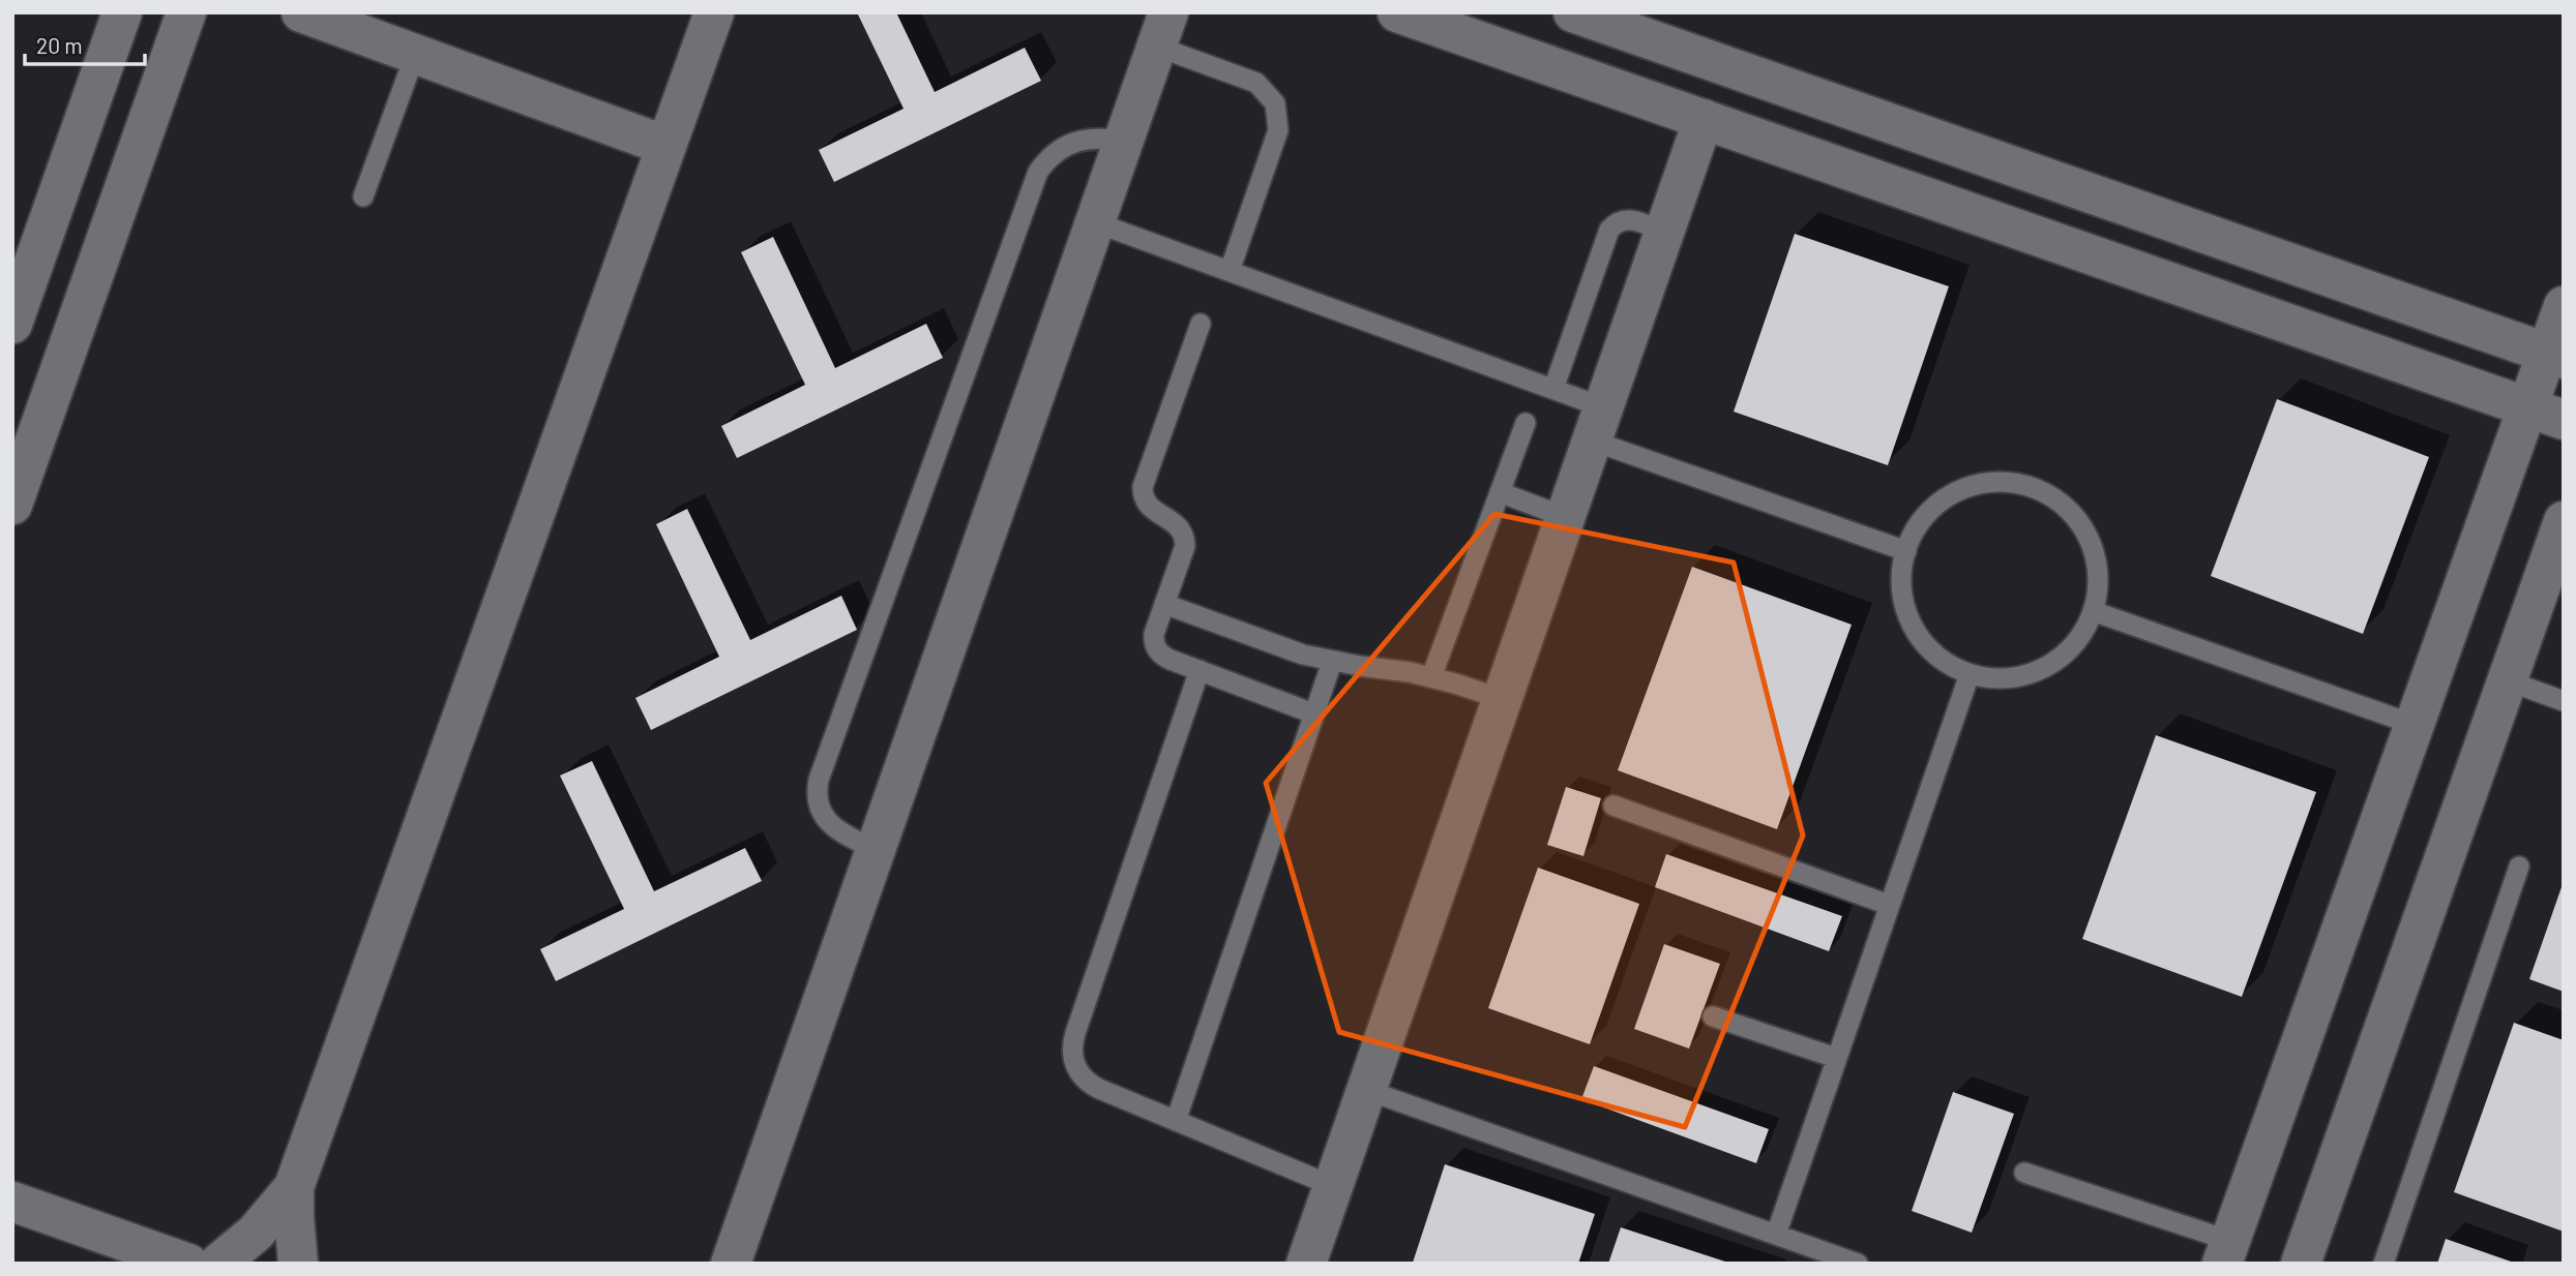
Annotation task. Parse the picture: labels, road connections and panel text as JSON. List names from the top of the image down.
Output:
{
  "scale_bar": "20 m"
}
